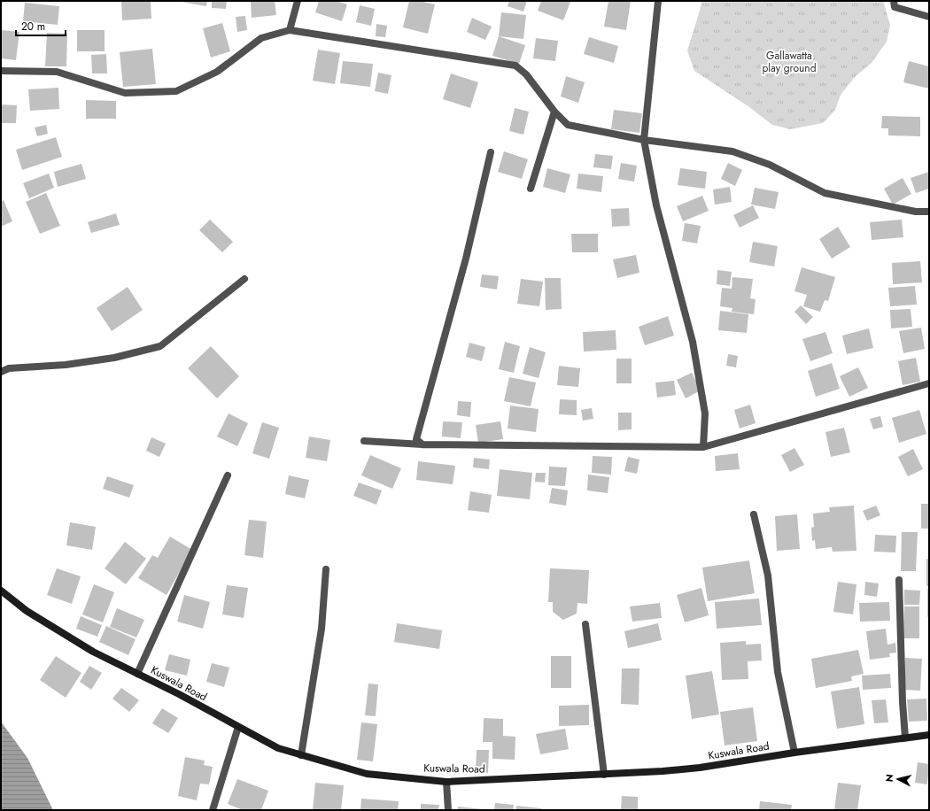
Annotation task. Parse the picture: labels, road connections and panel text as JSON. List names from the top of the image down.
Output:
{
  "streets": {
    "street": ["Kuswala Road"]
  },
  "parks": ["Gallawatta play ground"],
  "scale_bar": "20 m",
  "north": "left"
}
